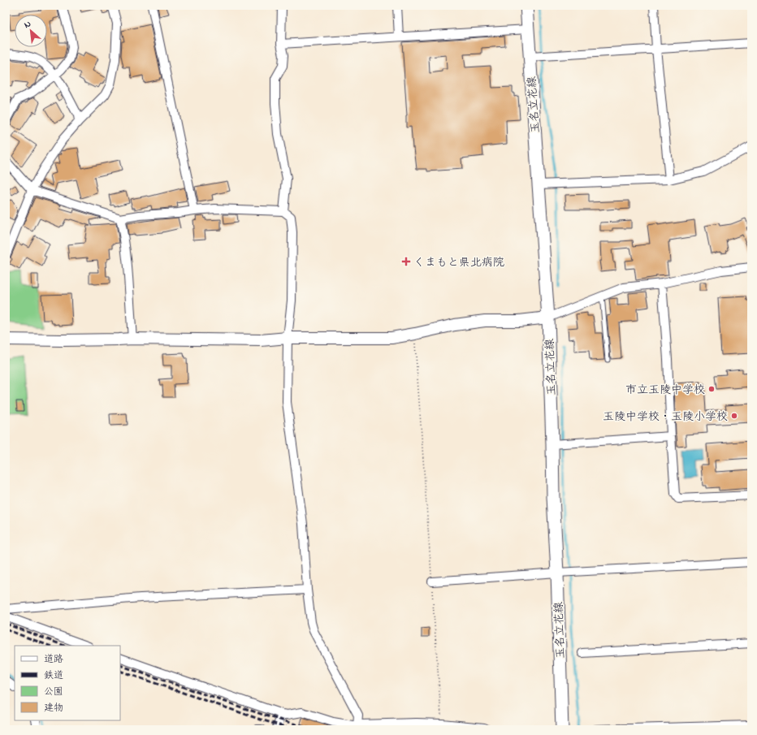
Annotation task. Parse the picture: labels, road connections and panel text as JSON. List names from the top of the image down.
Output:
{
  "streets": {
    "main road": ["玉名立花線"]
  },
  "places": {
    "health": ["くまもと県北病院"],
    "other": ["市立玉陵中学校", "玉陵中学校・玉陵小学校"]
  },
  "legend": [
    "道路",
    "鉄道",
    "公園",
    "建物"
  ],
  "north": "top left"
}
